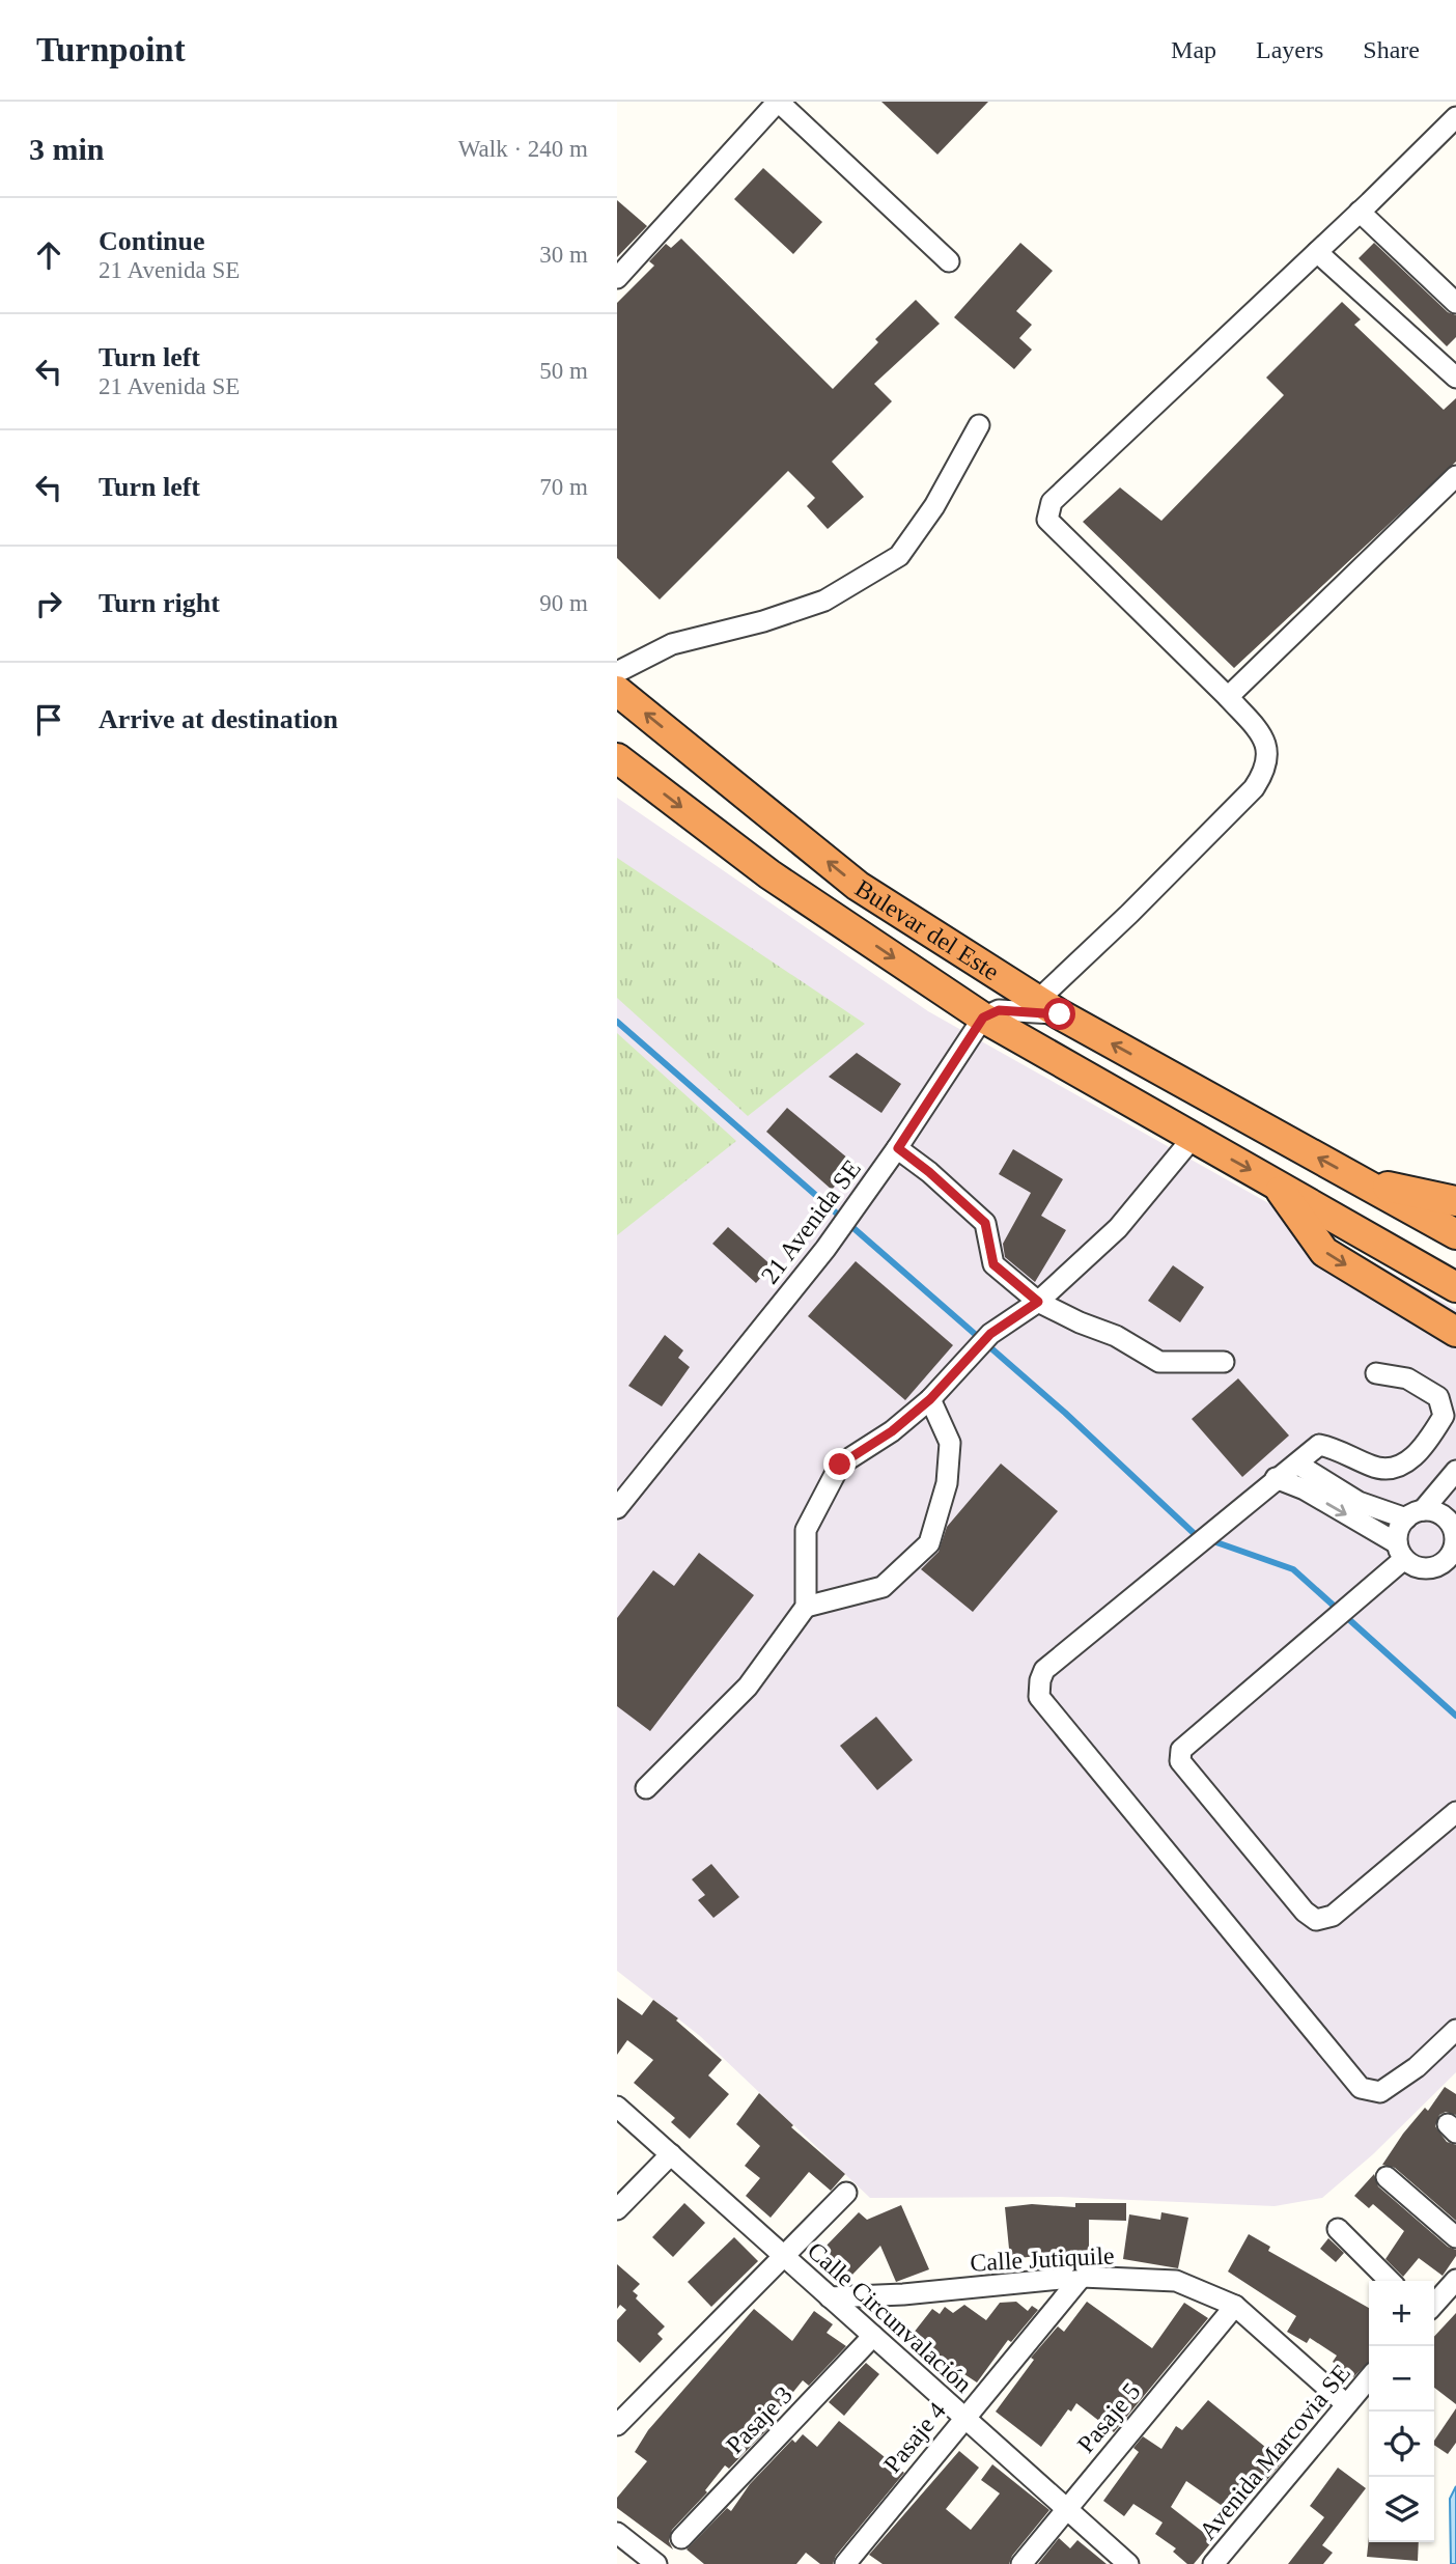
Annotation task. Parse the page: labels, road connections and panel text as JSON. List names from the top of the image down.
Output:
{
  "streets": {
    "highway": ["Bulevar del Este"],
    "street": [
      "21 Avenida SE",
      "Calle Jutiquile",
      "Calle Circunvalación",
      "Pasaje 5",
      "Pasaje 3",
      "Pasaje 4",
      "Avenida Marcovia SE"
    ]
  },
  "crossings": [
    ["Bulevar del Este", "21 Avenida SE"],
    ["Calle Jutiquile", "Calle Circunvalación"],
    ["Calle Jutiquile", "Pasaje 5"],
    ["Calle Jutiquile", "Pasaje 4"],
    ["Calle Jutiquile", "Avenida Marcovia SE"],
    ["Calle Circunvalación", "Pasaje 5"],
    ["Calle Circunvalación", "Pasaje 3"],
    ["Calle Circunvalación", "Pasaje 4"]
  ],
  "page": {
    "header": "Turnpoint",
    "nav": ["Map", "Layers", "Share"],
    "heading": ["3 min", "Walk · 240 m"],
    "list": [
      ["Continue", "21 Avenida SE", "30 m"],
      ["Turn left", "21 Avenida SE", "50 m"],
      ["Turn left", "70 m"],
      ["Turn right", "90 m"],
      "Arrive at destination"
    ],
    "map_buttons": ["+", "−"]
  }
}
